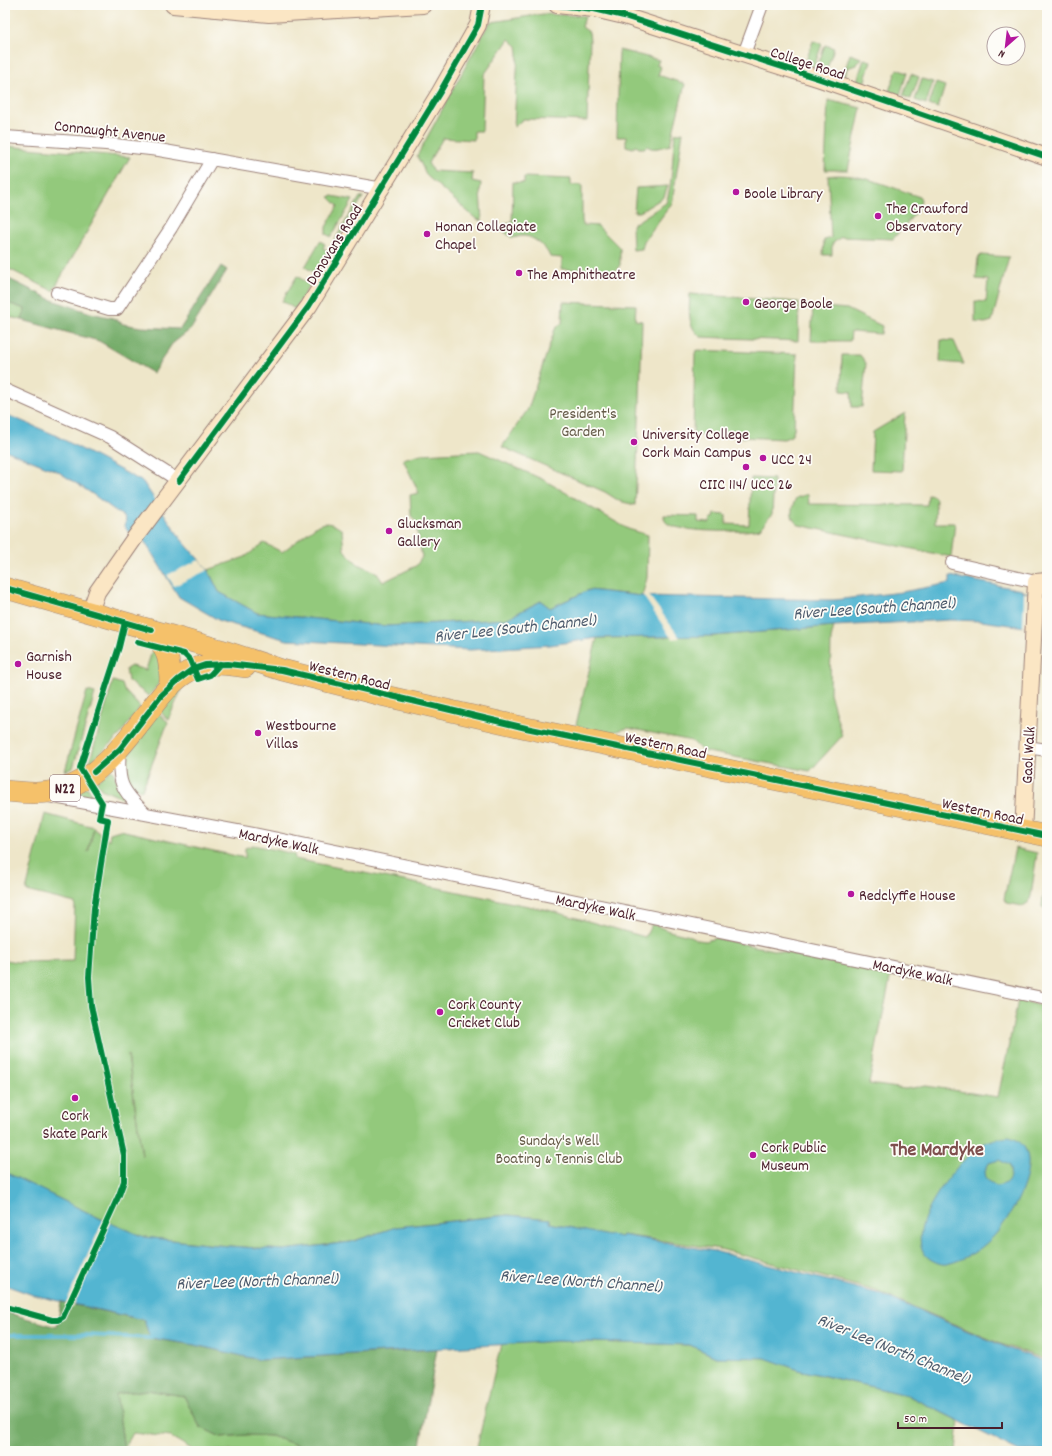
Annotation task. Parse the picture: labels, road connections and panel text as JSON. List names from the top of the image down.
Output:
{
  "streets": {
    "highway": ["Western Road", "N22", "Mardyke Walk"],
    "street": [
      "College Road",
      "Connaught Avenue",
      "Donovans Road",
      "Gaol Walk"
    ]
  },
  "crossings": [
    ["Connaught Avenue", "Donovans Road"],
    ["Donovans Road", "Western Road"],
    ["Western Road", "Gaol Walk"],
    ["Western Road", "N22"],
    ["N22", "Mardyke Walk"]
  ],
  "districts": ["The Mardyke"],
  "water": ["River Lee (South Channel)", "River Lee (North Channel)"],
  "parks": ["President's Garden", "Sunday's Well Boating & Tennis Club"],
  "places": [
    "Boole Library",
    "The Crawford Observatory",
    "Honan Collegiate Chapel",
    "The Amphitheatre",
    "George Boole",
    "University College Cork Main Campus",
    "UCC 24",
    "CIIC 114/ UCC 26",
    "Glucksman Gallery",
    "Garnish House",
    "Westbourne Villas",
    "Redclyffe House",
    "Cork County Cricket Club",
    "Cork Skate Park",
    "Cork Public Museum"
  ],
  "scale_bar": "50 m",
  "north": "bottom left"
}
